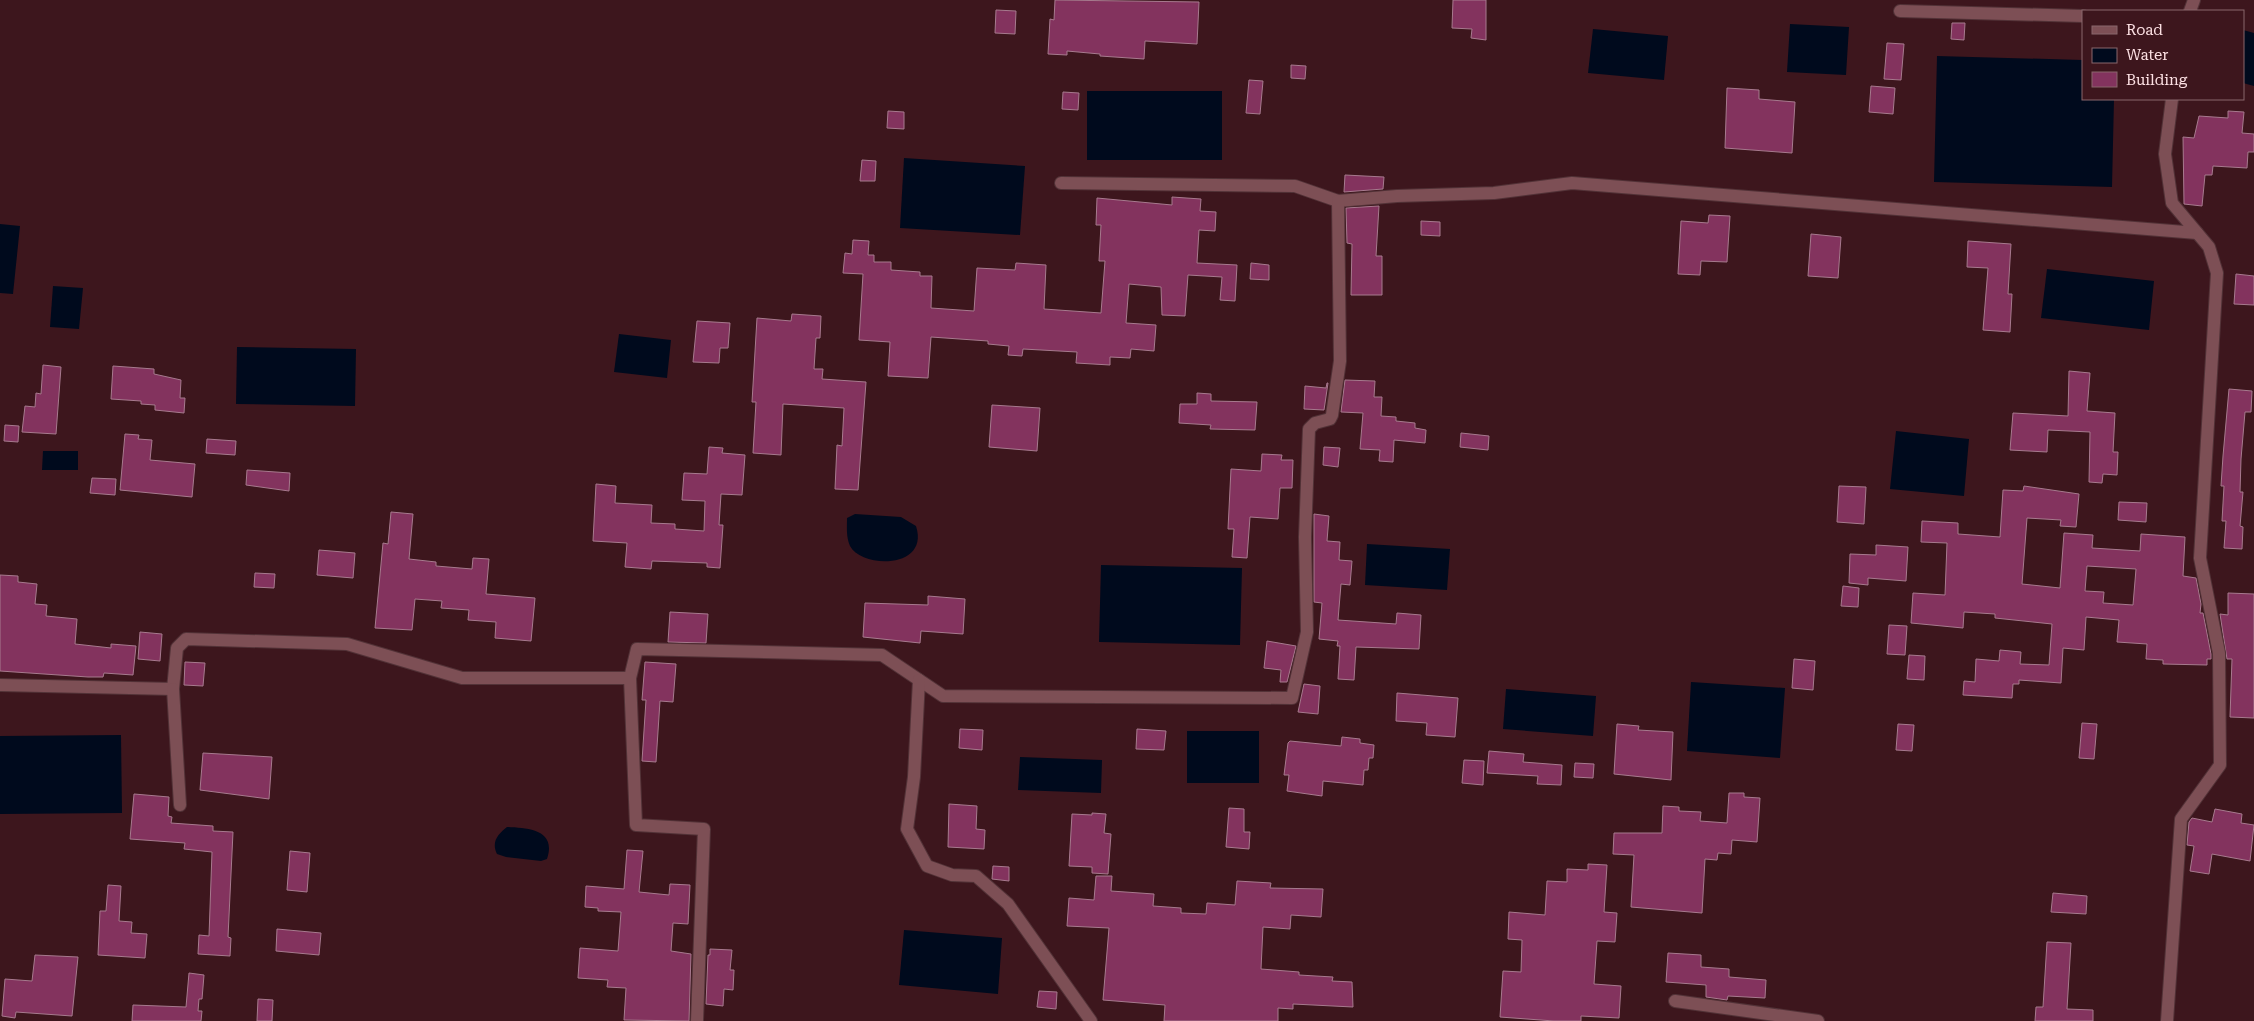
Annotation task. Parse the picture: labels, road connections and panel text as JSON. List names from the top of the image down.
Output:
{
  "legend": ["Road", "Water", "Building"]
}
